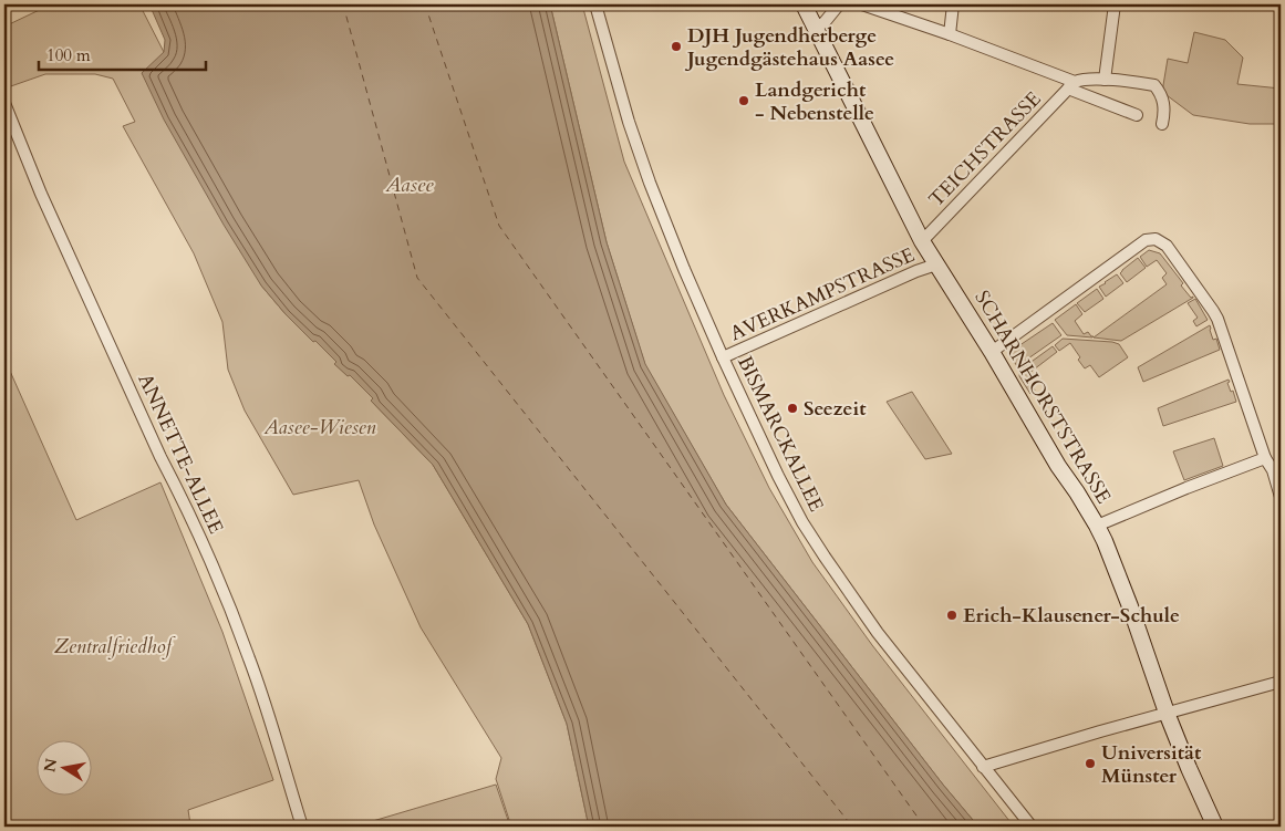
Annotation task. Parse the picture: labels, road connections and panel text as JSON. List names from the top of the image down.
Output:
{
  "streets": {
    "street": [
      "TEICHSTRASSE",
      "AVERKAMPSTRASSE",
      "SCHARNHORSTSTRASSE",
      "BISMARCKALLEE",
      "ANNETTE-ALLEE"
    ]
  },
  "crossings": [
    ["TEICHSTRASSE", "SCHARNHORSTSTRASSE"],
    ["AVERKAMPSTRASSE", "SCHARNHORSTSTRASSE"],
    ["AVERKAMPSTRASSE", "BISMARCKALLEE"]
  ],
  "water": ["Aasee"],
  "parks": ["Aasee-Wiesen", "Zentralfriedhof"],
  "places": [
    "DJH Jugendherberge Jugendgästehaus Aasee",
    "Landgericht - Nebenstelle",
    "Seezeit",
    "Erich-Klausener-Schule",
    "Universität Münster"
  ],
  "scale_bar": "100 m",
  "north": "left"
}
